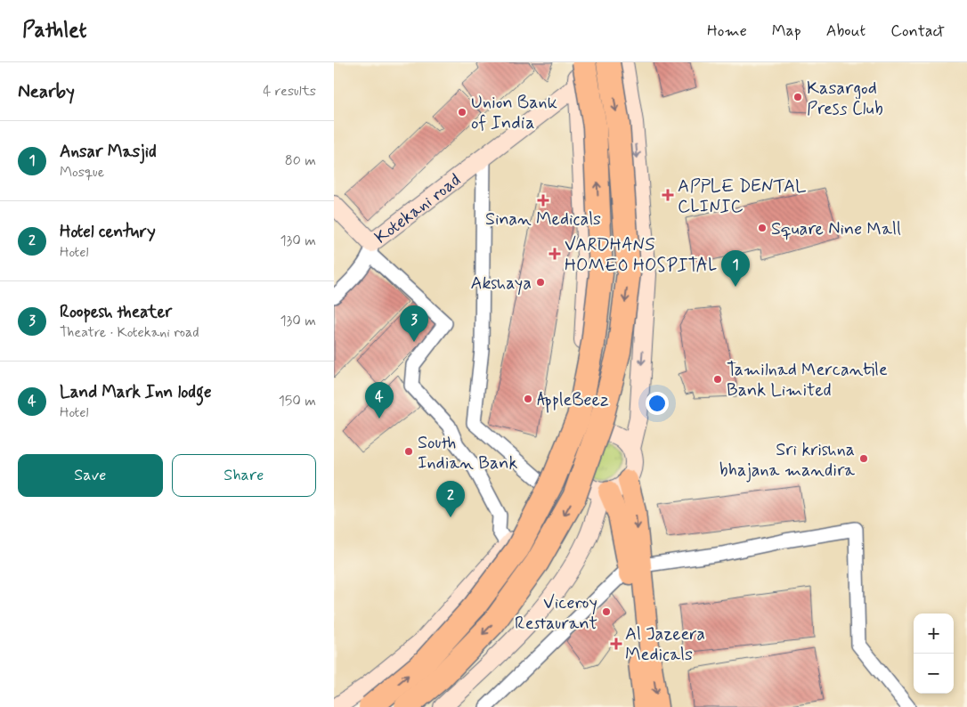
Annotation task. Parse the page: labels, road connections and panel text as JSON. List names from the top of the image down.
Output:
{
  "streets": {
    "street": ["Kotekani road"]
  },
  "places": {
    "other": [
      "Kasargod Press Club",
      "Union Bank of India",
      "Square Nine Mall",
      "Akshaya",
      "Tamilnad Mercantile Bank Limited",
      "AppleBeez",
      "South Indian Bank",
      "Sri krishna bhajana mandira",
      "Viceroy Restaurant"
    ],
    "health": [
      "APPLE DENTAL CLINIC",
      "Sinan Medicals",
      "VARDHANS HOMEO HOSPITAL",
      "Al Jazeera Medicals"
    ]
  },
  "page": {
    "header": "Pathlet",
    "nav": [
      "Home",
      "Map",
      "About",
      "Contact"
    ],
    "heading": ["Nearby", "4 results"],
    "list": [
      {
        "mark": "1",
        "name": "Ansar Masjid",
        "note": "Mosque",
        "value": "80 m"
      },
      {
        "mark": "2",
        "name": "Hotel century",
        "note": "Hotel",
        "value": "130 m"
      },
      {
        "mark": "3",
        "name": "Roopesh theater",
        "note": "Theatre · Kotekani road",
        "value": "130 m"
      },
      {
        "mark": "4",
        "name": "Land Mark Inn lodge",
        "note": "Hotel",
        "value": "150 m"
      }
    ],
    "pins": [
      "1",
      "3",
      "4",
      "2"
    ],
    "buttons": ["Save", "Share"],
    "map_buttons": ["+", "−"]
  }
}
